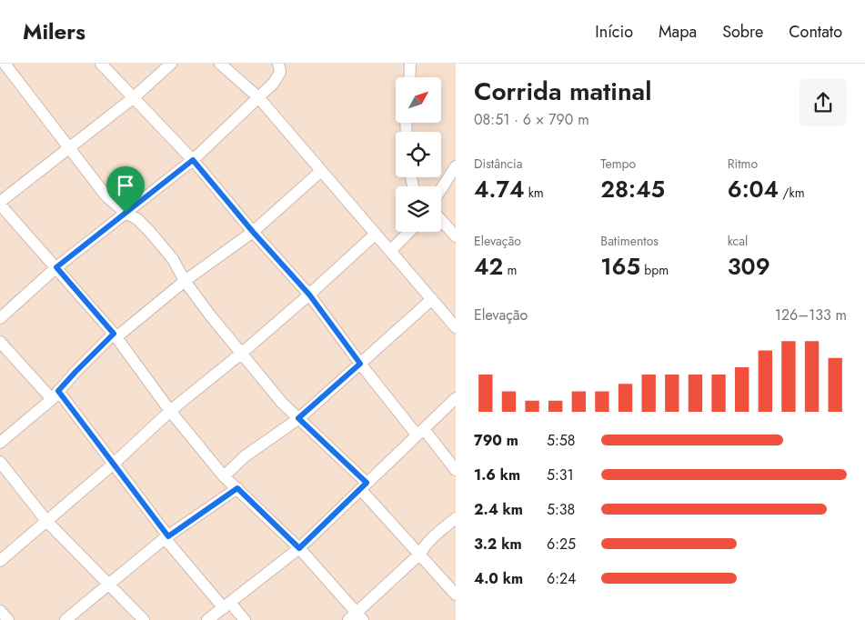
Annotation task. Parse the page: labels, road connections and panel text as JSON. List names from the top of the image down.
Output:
{
  "north": "top right",
  "page": {
    "header": "Milers",
    "nav": [
      "Início",
      "Mapa",
      "Sobre",
      "Contato"
    ],
    "heading": ["Corrida matinal", "08:51 · 6 × 790 m"],
    "stats": [
      ["Distância", "4.74 km"],
      ["Tempo", "28:45"],
      ["Ritmo", "6:04 /km"],
      ["Elevação", "42 m"],
      ["Batimentos", "165 bpm"],
      ["kcal", "309"]
    ],
    "chart": ["Elevação", "126–133 m"],
    "list": [
      {
        "name": "790 m",
        "note": "5:58"
      },
      {
        "name": "1.6 km",
        "note": "5:31"
      },
      {
        "name": "2.4 km",
        "note": "5:38"
      },
      {
        "name": "3.2 km",
        "note": "6:25"
      },
      {
        "name": "4.0 km",
        "note": "6:24"
      }
    ]
  }
}
